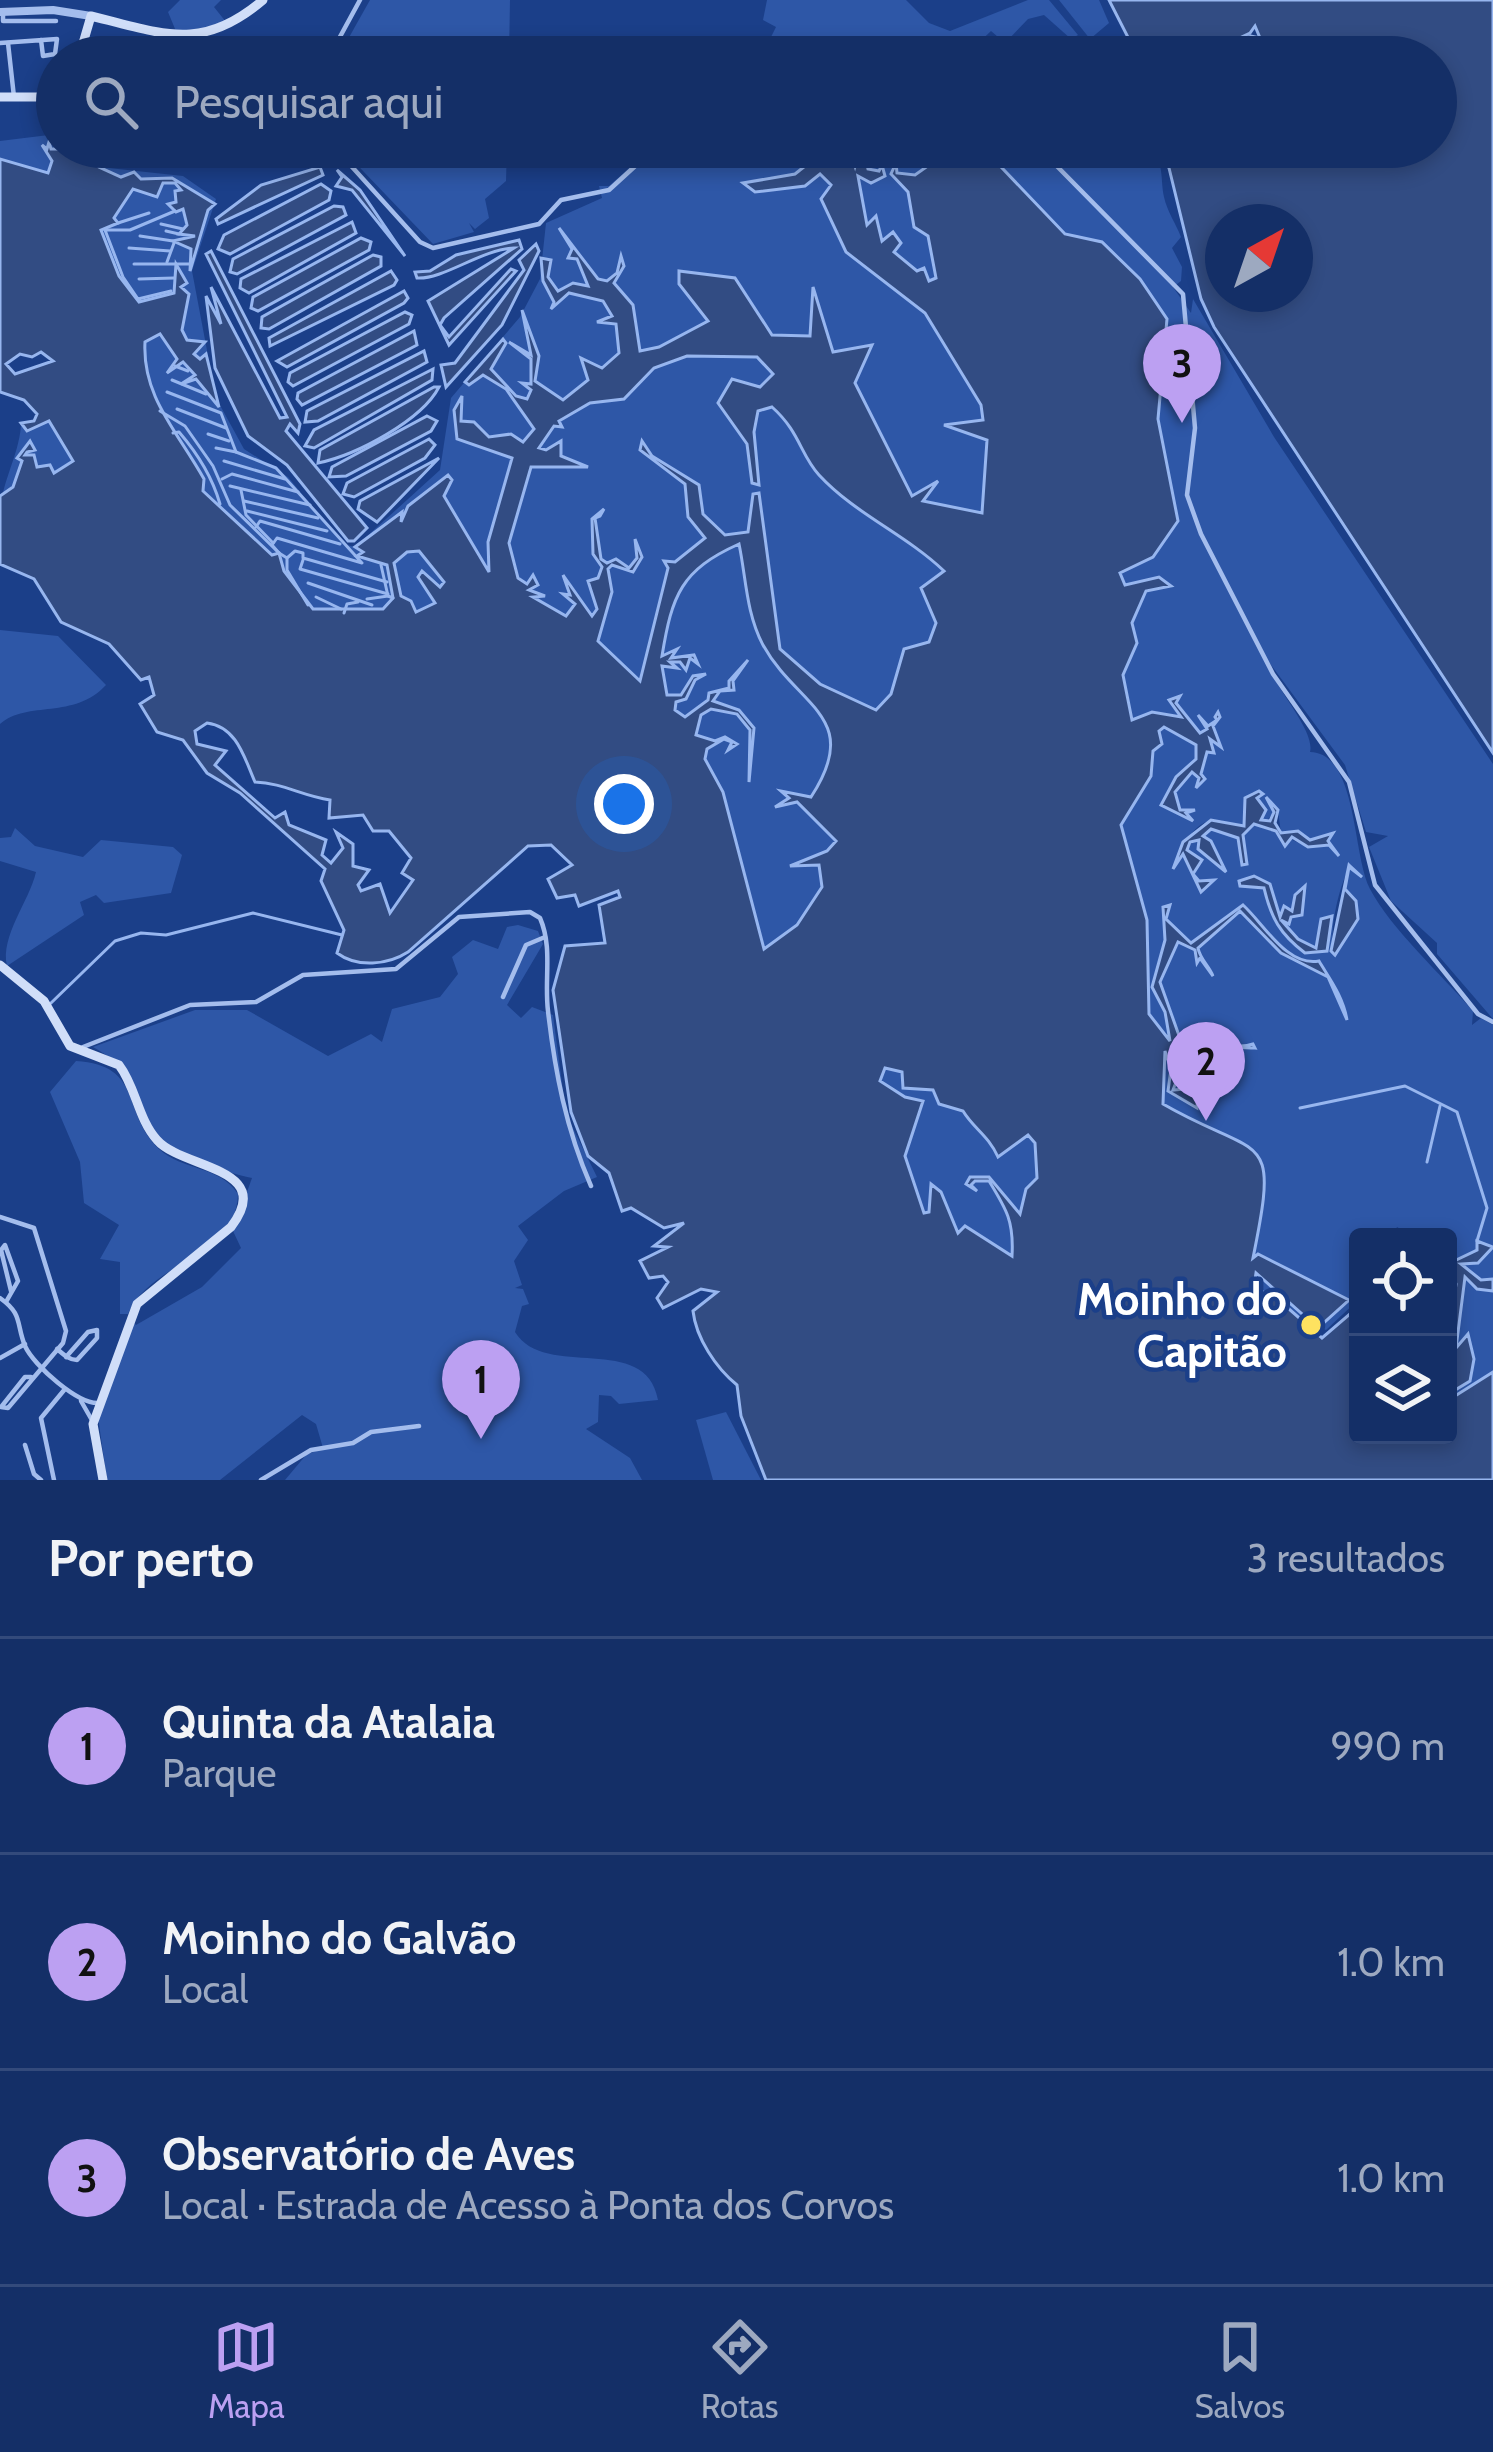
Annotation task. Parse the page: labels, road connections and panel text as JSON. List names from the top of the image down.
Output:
{
  "places": ["Moinho do Capitão"],
  "north": "top right",
  "page": {
    "search": "Pesquisar aqui",
    "pins": ["3", "2", "1"],
    "heading": ["Por perto", "3 resultados"],
    "list": [
      {
        "mark": "1",
        "name": "Quinta da Atalaia",
        "note": "Parque",
        "value": "990 m"
      },
      {
        "mark": "2",
        "name": "Moinho do Galvão",
        "note": "Local",
        "value": "1.0 km"
      },
      {
        "mark": "3",
        "name": "Observatório de Aves",
        "note": "Local · Estrada de Acesso à Ponta dos Corvos",
        "value": "1.0 km"
      }
    ],
    "nav": ["Mapa", "Rotas", "Salvos"]
  }
}
